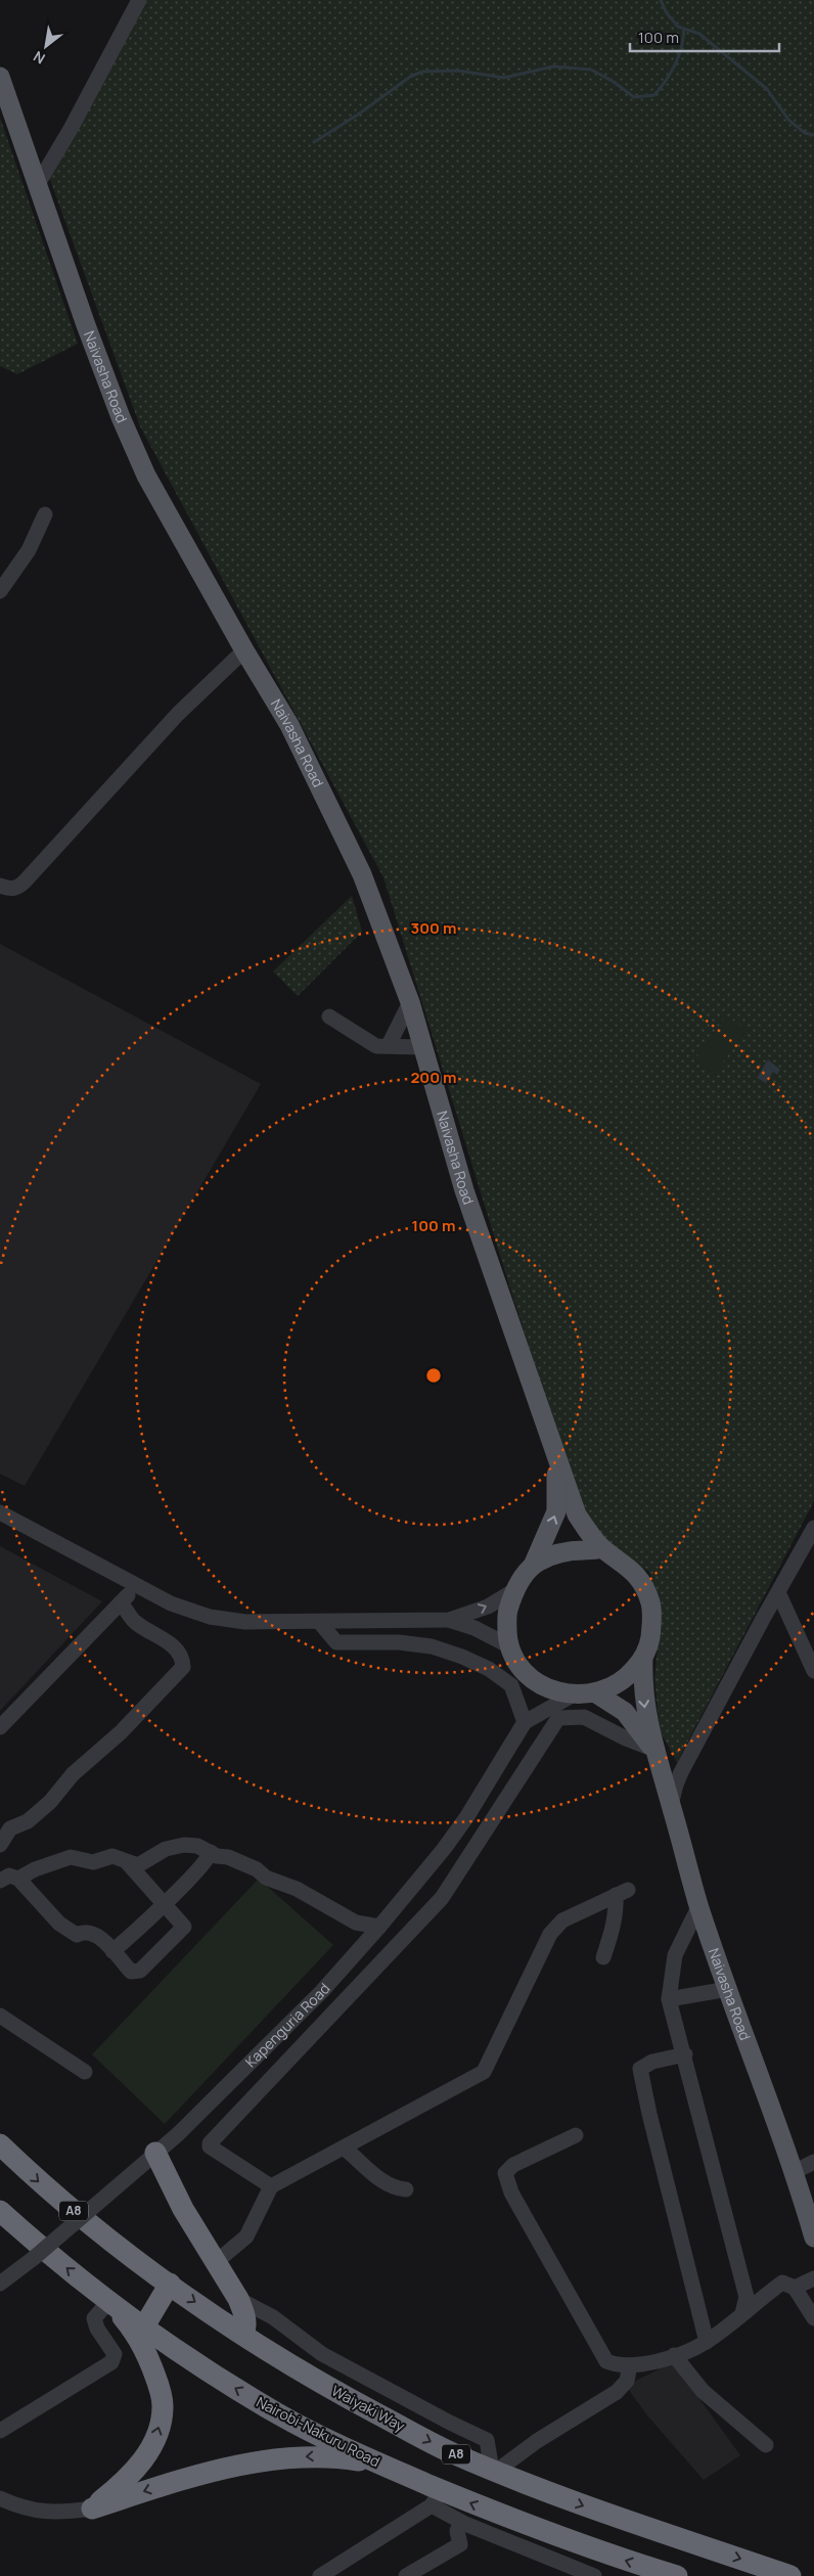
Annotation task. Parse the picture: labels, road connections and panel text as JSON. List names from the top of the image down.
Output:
{
  "streets": {
    "highway": ["A8", "Waiyaki Way", "Nairobi-Nakuru Road"],
    "main road": ["Naivasha Road"],
    "street": ["Kapenguria Road"]
  },
  "crossings": [
    ["Naivasha Road", "Kapenguria Road"]
  ],
  "one_way": ["Waiyaki Way", "Nairobi-Nakuru Road"],
  "scale_bar": "100 m",
  "north": "bottom left",
  "rings": ["300 m", "200 m", "100 m"]
}
